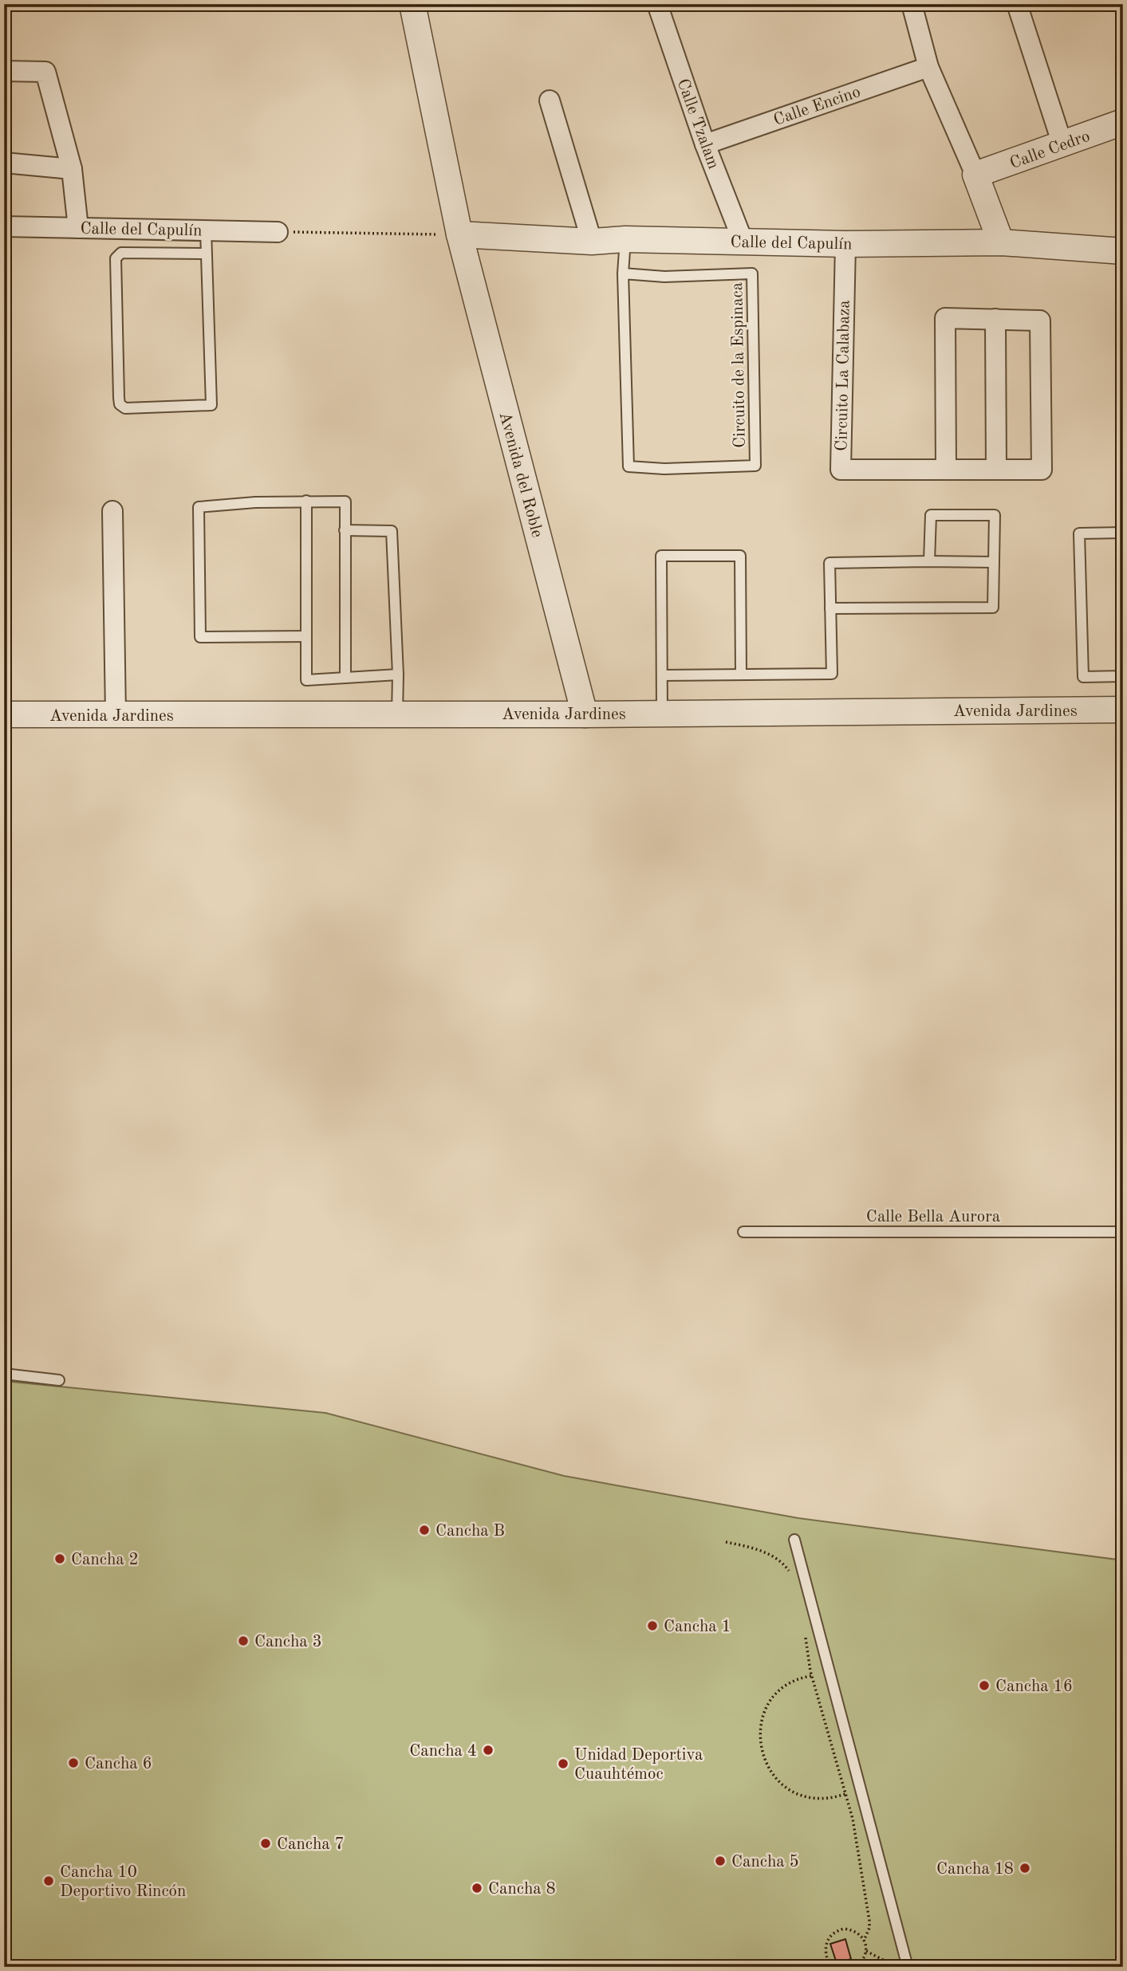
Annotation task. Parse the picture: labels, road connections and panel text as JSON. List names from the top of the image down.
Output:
{
  "streets": {
    "street": [
      "Calle Encino",
      "Calle Tzalam",
      "Calle Cedro",
      "Calle del Capulín",
      "Circuito La Calabaza",
      "Avenida del Roble",
      "Avenida Jardines"
    ],
    "lane": ["Circuito de la Espinaca", "Calle Bella Aurora"]
  },
  "crossings": [
    ["Calle Encino", "Calle Tzalam"],
    ["Calle Tzalam", "Calle del Capulín"],
    ["Calle del Capulín", "Circuito de la Espinaca"],
    ["Calle del Capulín", "Circuito La Calabaza"],
    ["Calle del Capulín", "Avenida del Roble"],
    ["Avenida del Roble", "Avenida Jardines"]
  ],
  "places": [
    "Cancha B",
    "Cancha 2",
    "Cancha 1",
    "Cancha 3",
    "Cancha 16",
    "Cancha 4",
    "Cancha 6",
    "Unidad Deportiva Cuauhtémoc",
    "Cancha 7",
    "Cancha 5",
    "Cancha 18",
    "Cancha 10 Deportivo Rincón",
    "Cancha 8"
  ]
}
